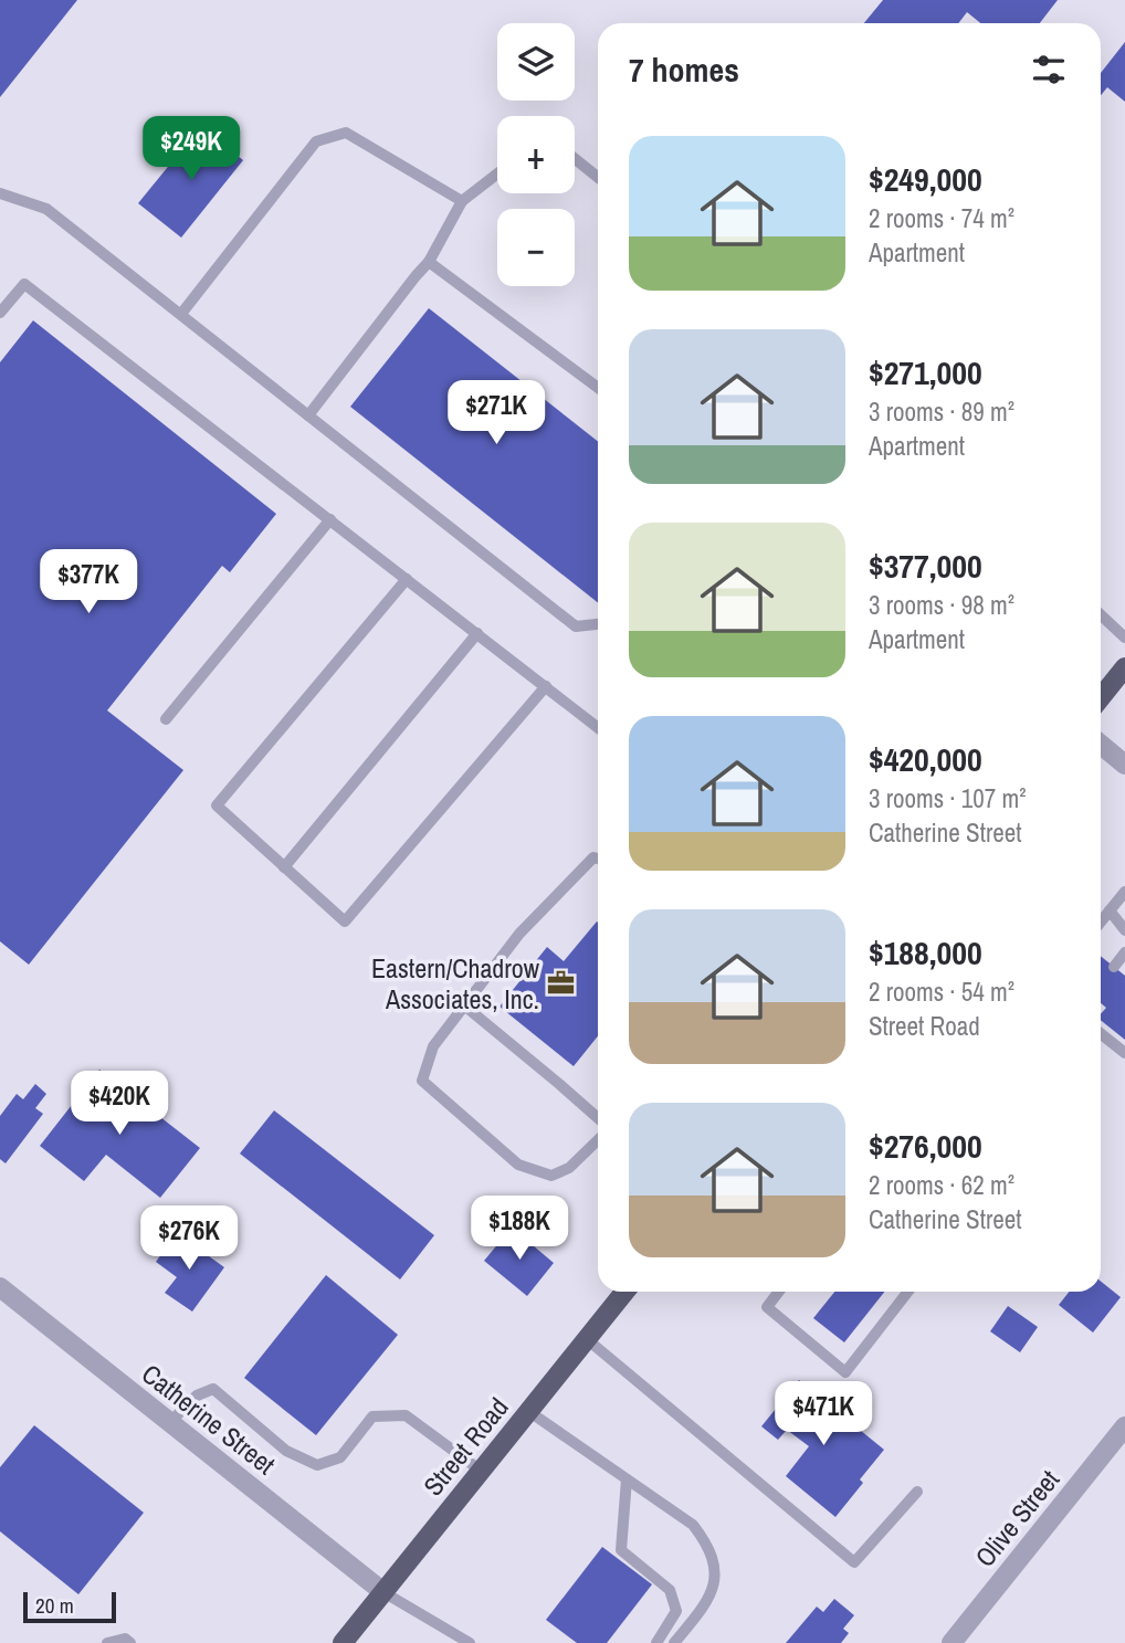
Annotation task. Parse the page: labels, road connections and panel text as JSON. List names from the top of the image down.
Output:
{
  "streets": {
    "main road": ["Street Road"],
    "street": ["Catherine Street", "Olive Street"]
  },
  "crossings": [
    ["Catherine Street", "Street Road"]
  ],
  "places": {
    "office": ["Eastern/Chadrow Associates, Inc."]
  },
  "scale_bar": "20 m",
  "page": {
    "map_buttons": ["+", "−"],
    "heading": "7 homes",
    "price": [
      "$249K",
      "$271K",
      "$377K",
      "$420K",
      "$188K",
      "$276K",
      "$471K"
    ],
    "list": [
      {
        "name": "$249,000",
        "note": "2 rooms · 74 m² · Apartment"
      },
      {
        "name": "$271,000",
        "note": "3 rooms · 89 m² · Apartment"
      },
      {
        "name": "$377,000",
        "note": "3 rooms · 98 m² · Apartment"
      },
      {
        "name": "$420,000",
        "note": "3 rooms · 107 m² · Catherine Street"
      },
      {
        "name": "$188,000",
        "note": "2 rooms · 54 m² · Street Road"
      },
      {
        "name": "$276,000",
        "note": "2 rooms · 62 m² · Catherine Street"
      }
    ],
    "scale": "20 m"
  }
}
